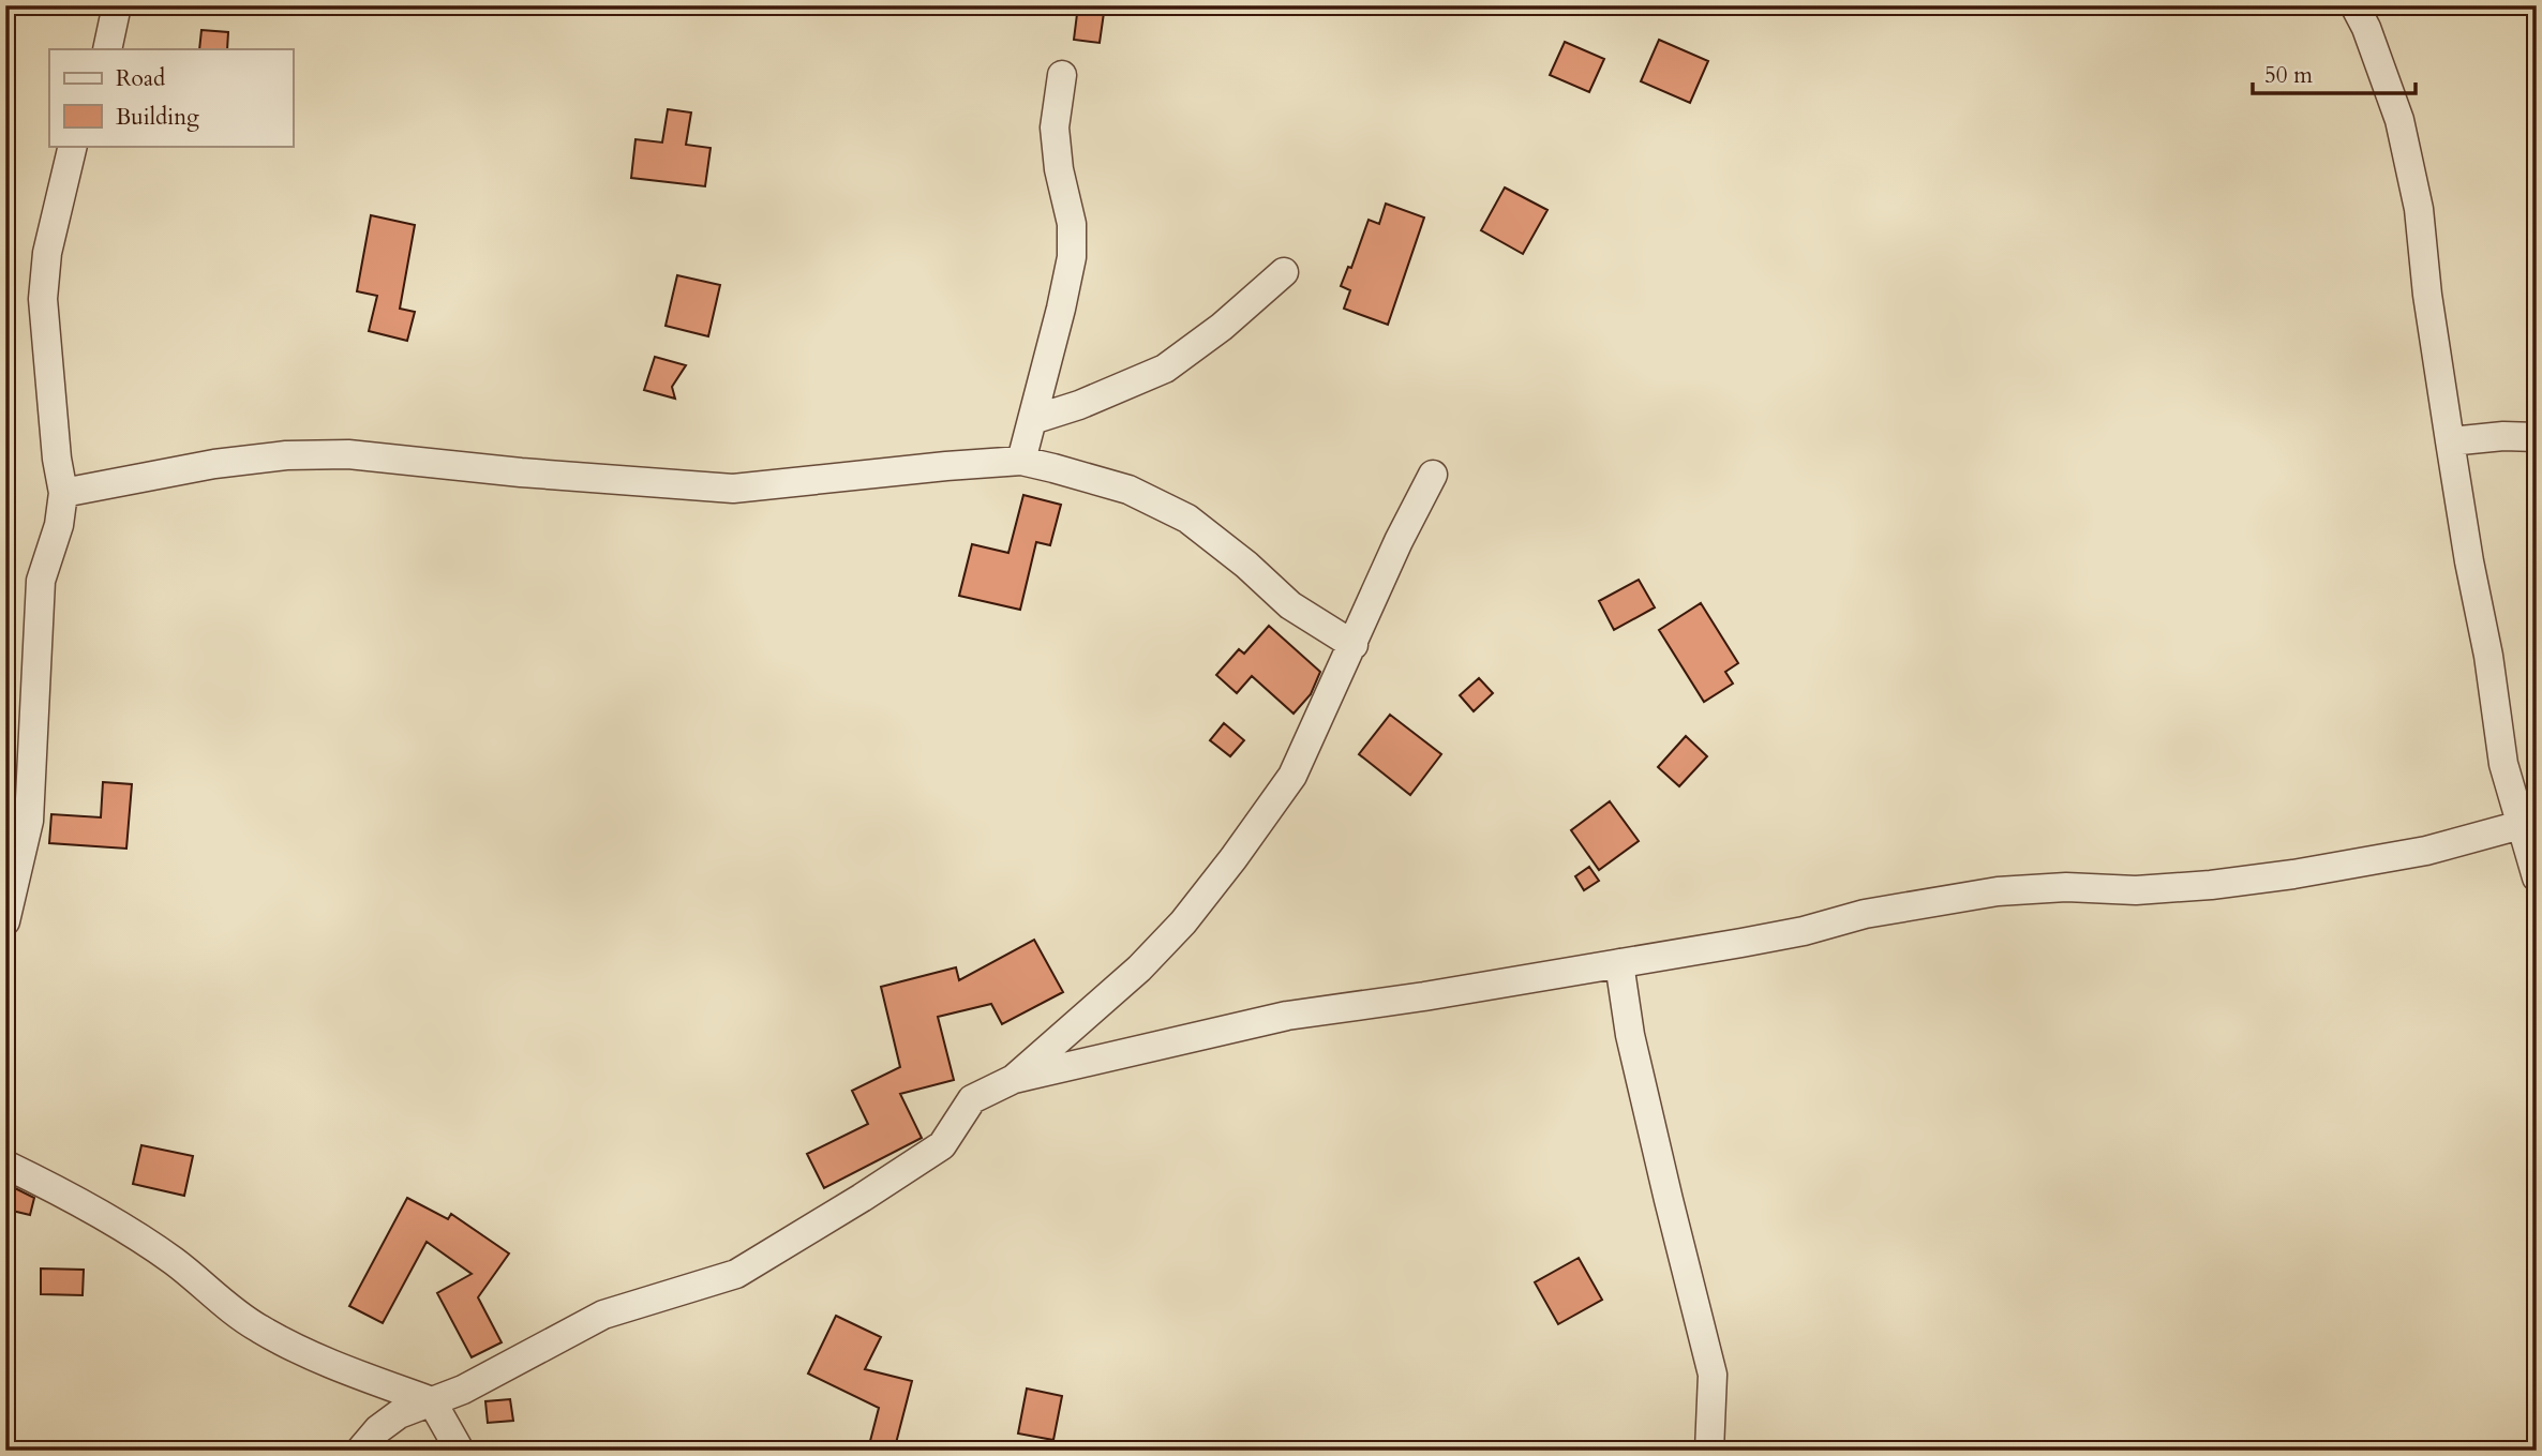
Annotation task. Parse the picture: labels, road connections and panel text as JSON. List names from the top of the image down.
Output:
{
  "legend": ["Road", "Building"],
  "scale_bar": "50 m"
}
